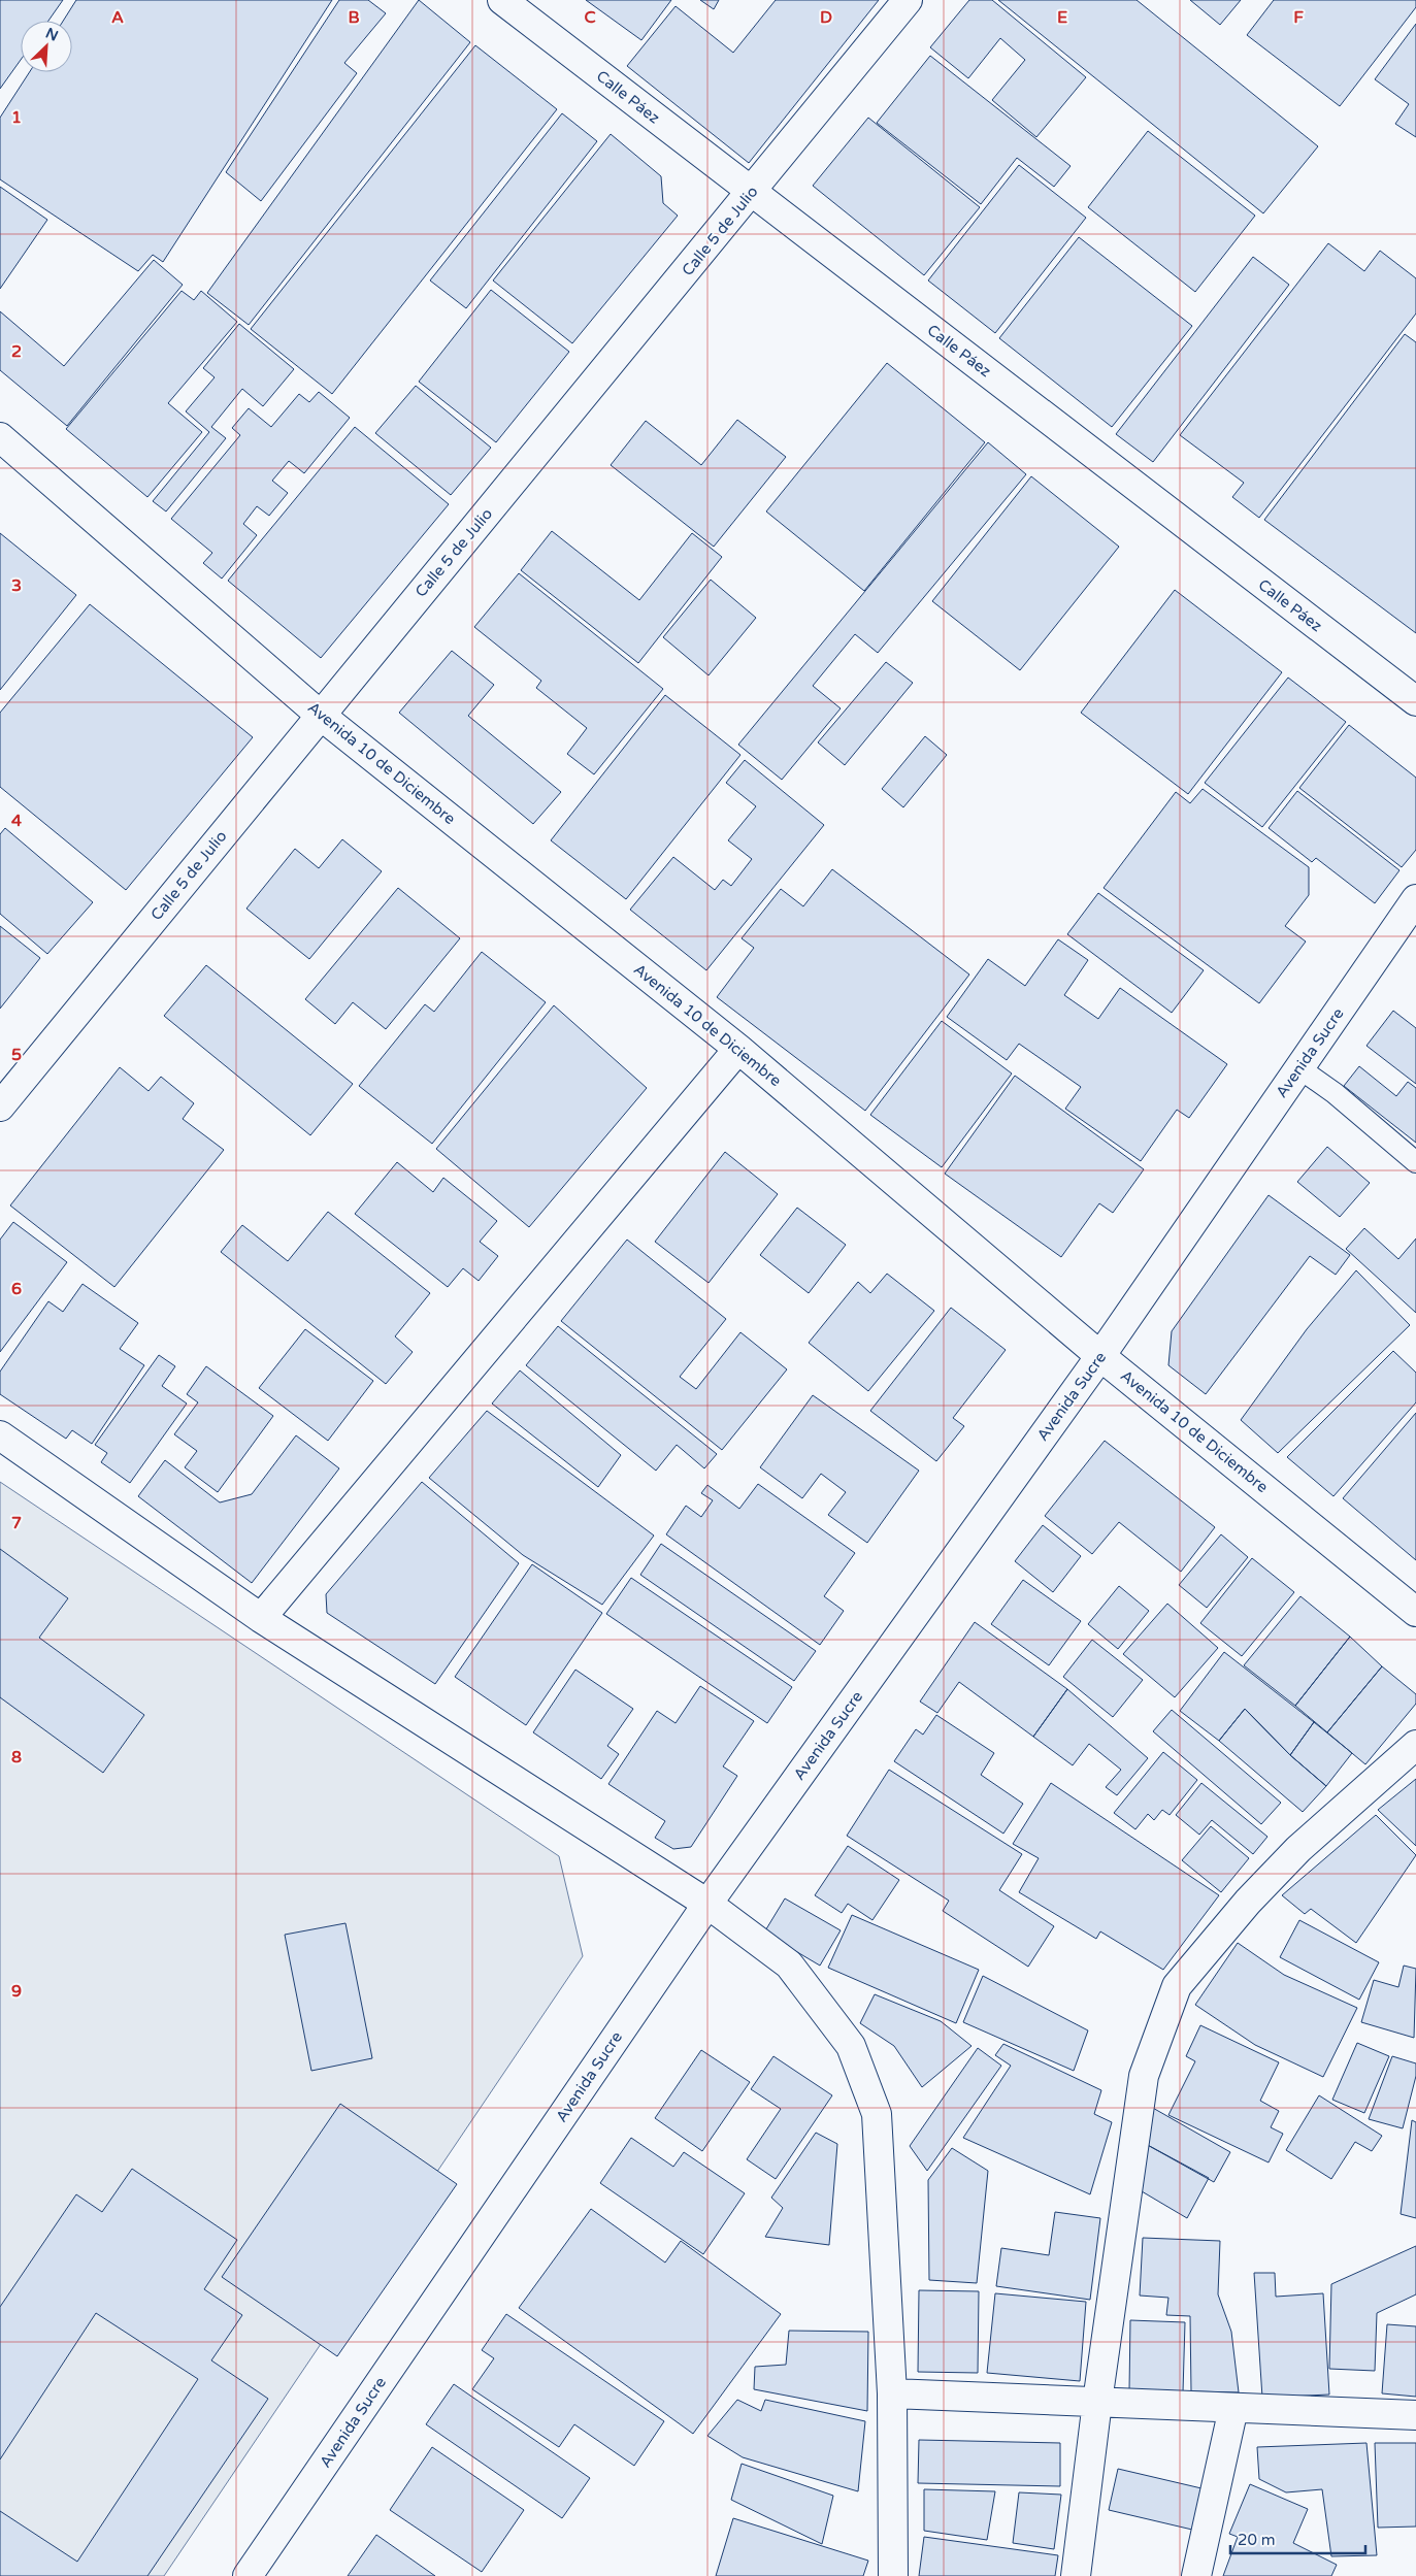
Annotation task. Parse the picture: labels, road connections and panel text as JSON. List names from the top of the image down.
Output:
{
  "streets": {
    "street": [
      "Calle Páez",
      "Calle 5 de Julio",
      "Avenida 10 de Diciembre",
      "Avenida Sucre"
    ]
  },
  "crossings": [
    ["Calle Páez", "Calle 5 de Julio"],
    ["Calle 5 de Julio", "Avenida 10 de Diciembre"],
    ["Avenida 10 de Diciembre", "Avenida Sucre"]
  ],
  "scale_bar": "20 m",
  "north": "top right",
  "grid": {
    "columns": [
      "A",
      "B",
      "C",
      "D",
      "E",
      "F"
    ],
    "rows": [
      "1",
      "2",
      "3",
      "4",
      "5",
      "6",
      "7",
      "8",
      "9"
    ]
  }
}
